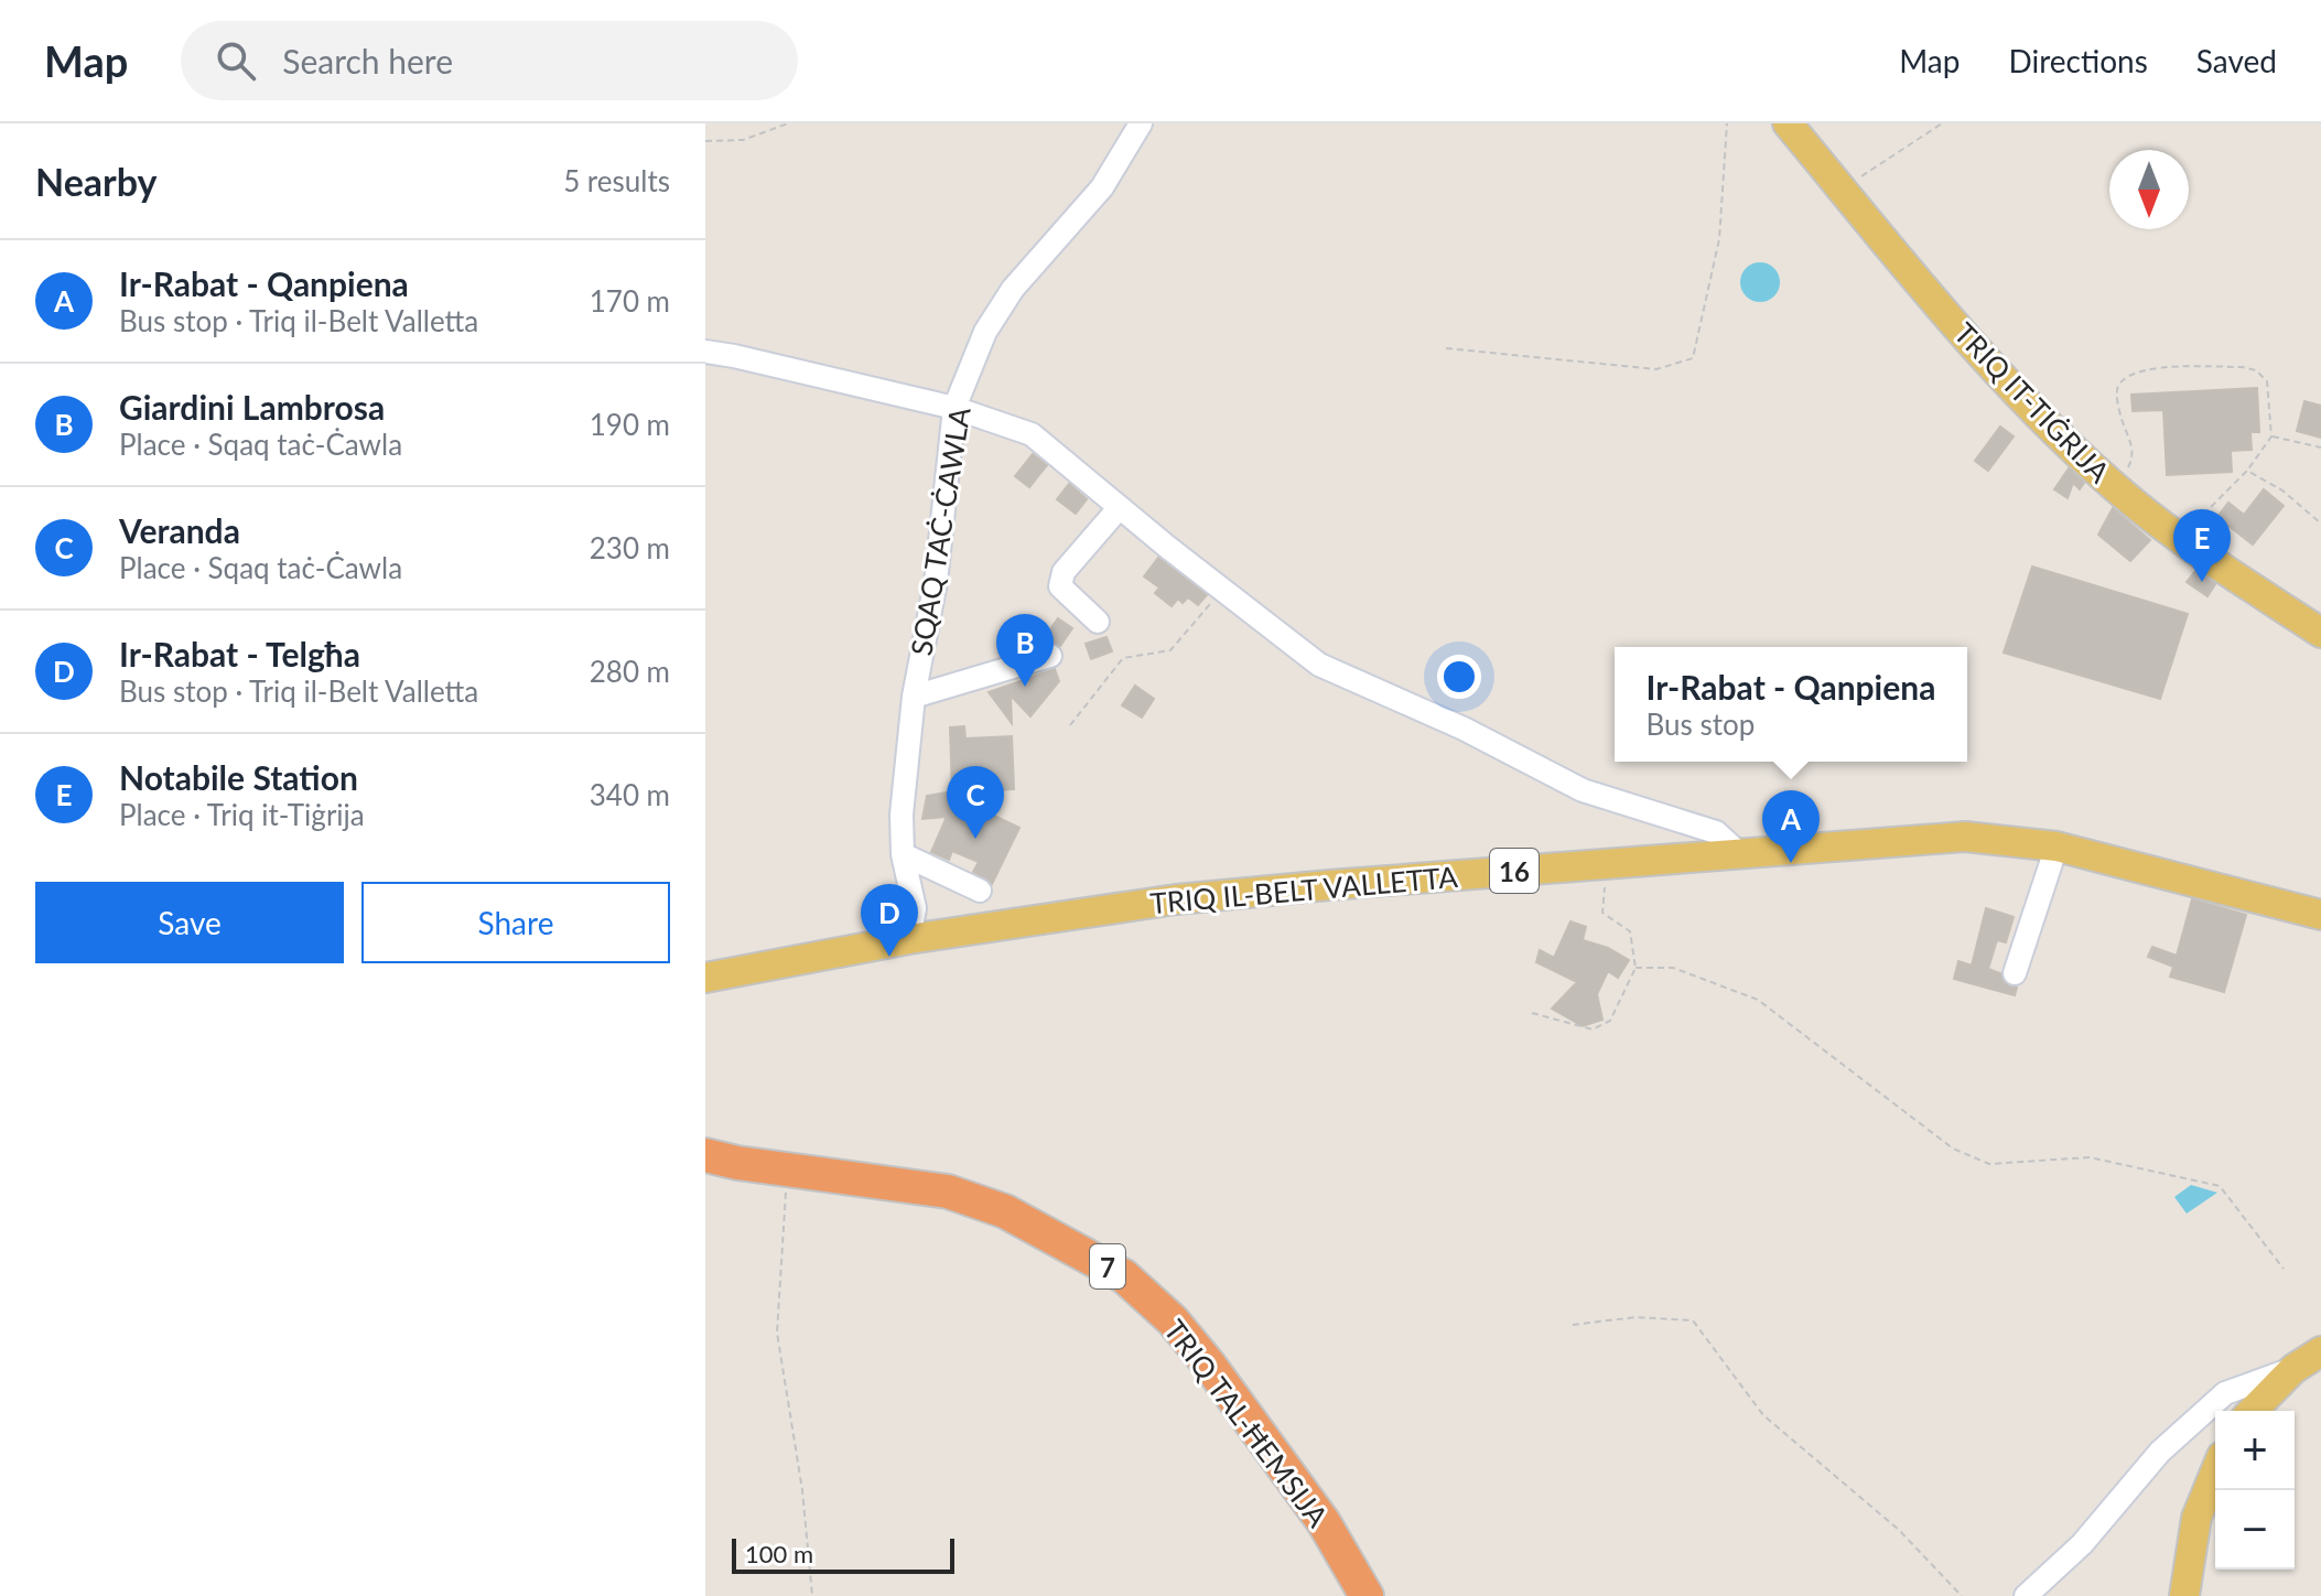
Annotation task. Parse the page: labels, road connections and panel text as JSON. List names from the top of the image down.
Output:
{
  "streets": {
    "highway": ["7", "TRIQ TAL-ĦEMSIJA"],
    "main road": ["TRIQ IT-TIĠRIJA", "16", "TRIQ IL-BELT VALLETTA"],
    "street": ["SQAQ TAĊ-ĊAWLA"]
  },
  "crossings": [
    ["SQAQ TAĊ-ĊAWLA", "TRIQ IL-BELT VALLETTA"]
  ],
  "scale_bar": "100 m",
  "north": "bottom",
  "page": {
    "header": "Map",
    "search": "Search here",
    "nav": ["Map", "Directions", "Saved"],
    "heading": ["Nearby", "5 results"],
    "list": [
      {
        "mark": "A",
        "name": "Ir-Rabat - Qanpiena",
        "note": "Bus stop · Triq il-Belt Valletta",
        "value": "170 m"
      },
      {
        "mark": "B",
        "name": "Giardini Lambrosa",
        "note": "Place · Sqaq taċ-Ċawla",
        "value": "190 m"
      },
      {
        "mark": "C",
        "name": "Veranda",
        "note": "Place · Sqaq taċ-Ċawla",
        "value": "230 m"
      },
      {
        "mark": "D",
        "name": "Ir-Rabat - Telgħa",
        "note": "Bus stop · Triq il-Belt Valletta",
        "value": "280 m"
      },
      {
        "mark": "E",
        "name": "Notabile Station",
        "note": "Place · Triq it-Tiġrija",
        "value": "340 m"
      }
    ],
    "pins": [
      "E",
      "B",
      "C",
      "A",
      "D"
    ],
    "popup": ["Ir-Rabat - Qanpiena", "Bus stop"],
    "buttons": ["Save", "Share"],
    "map_buttons": ["+", "−"],
    "scale": "100 m"
  }
}
